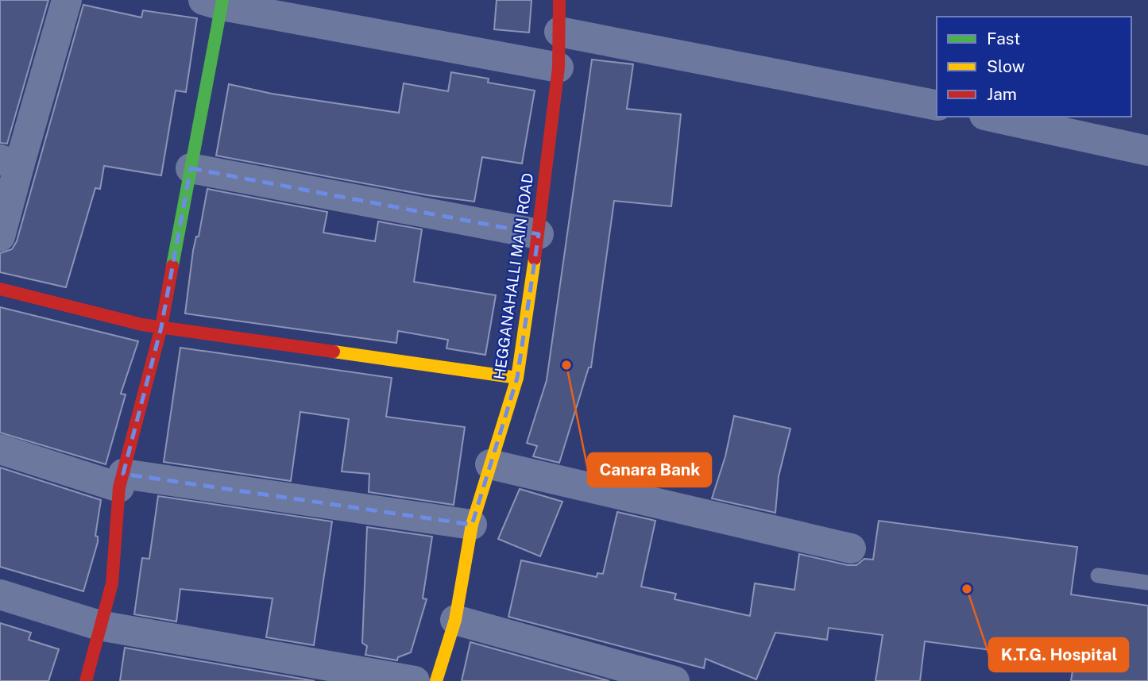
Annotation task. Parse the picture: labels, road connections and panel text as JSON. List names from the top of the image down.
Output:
{
  "streets": {
    "street": ["HEGGANAHALLI MAIN ROAD"]
  },
  "places": ["Canara Bank", "K.T.G. Hospital"],
  "legend": ["Fast", "Slow", "Jam"]
}
